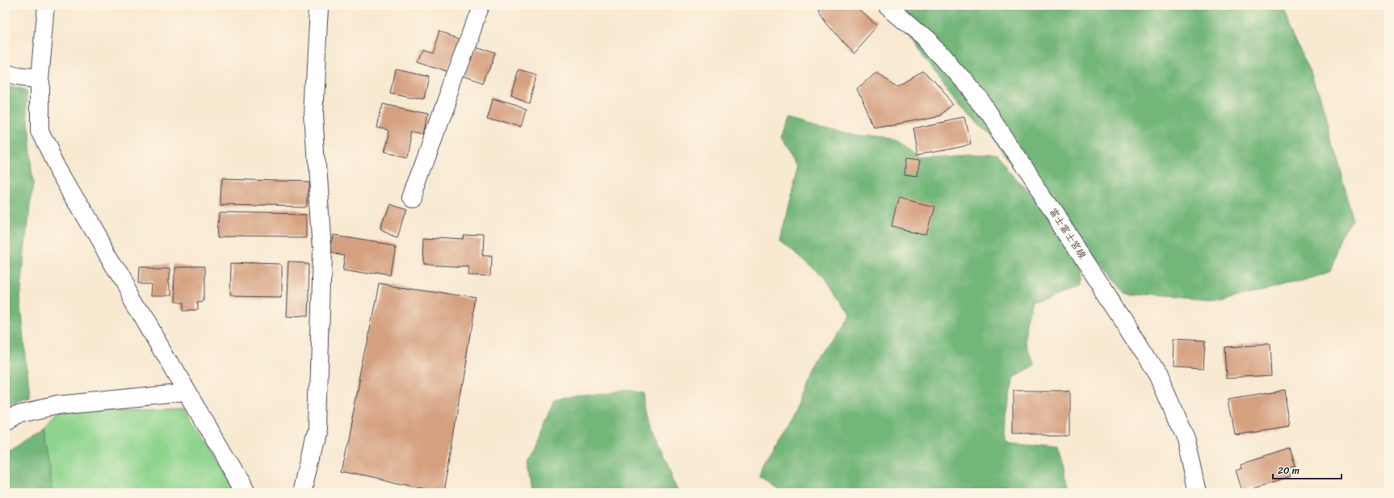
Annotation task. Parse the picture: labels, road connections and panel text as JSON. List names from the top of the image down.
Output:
{
  "streets": {
    "street": ["富士富士宮線"]
  },
  "scale_bar": "20 m"
}
